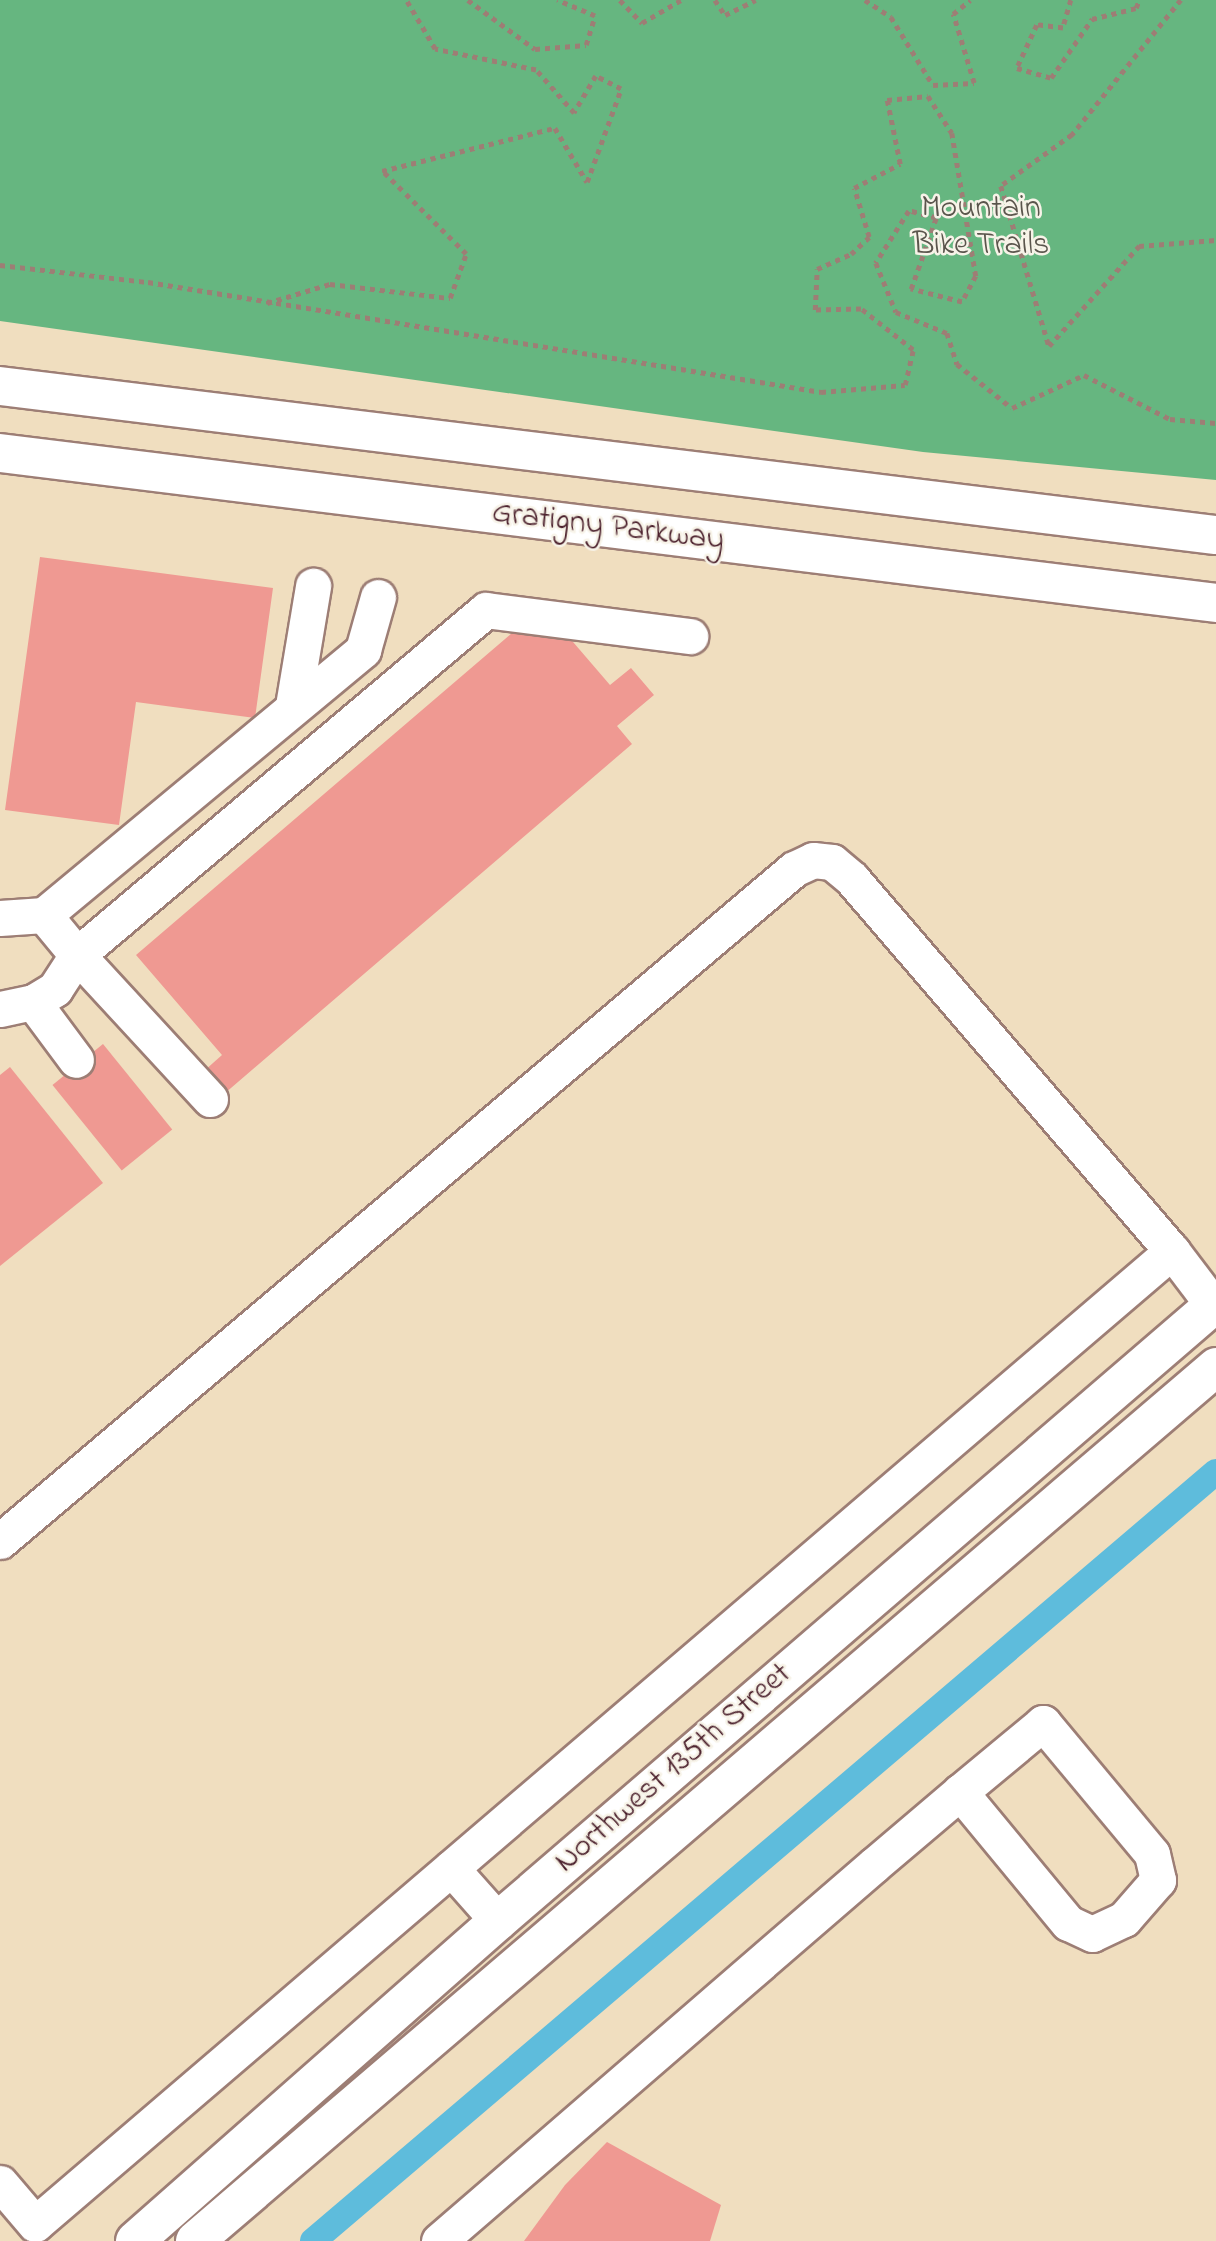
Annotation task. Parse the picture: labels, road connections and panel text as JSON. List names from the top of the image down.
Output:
{
  "streets": {
    "main road": ["Gratigny Parkway", "Northwest 135th Street"]
  },
  "parks": ["Mountain Bike Trails"]
}
